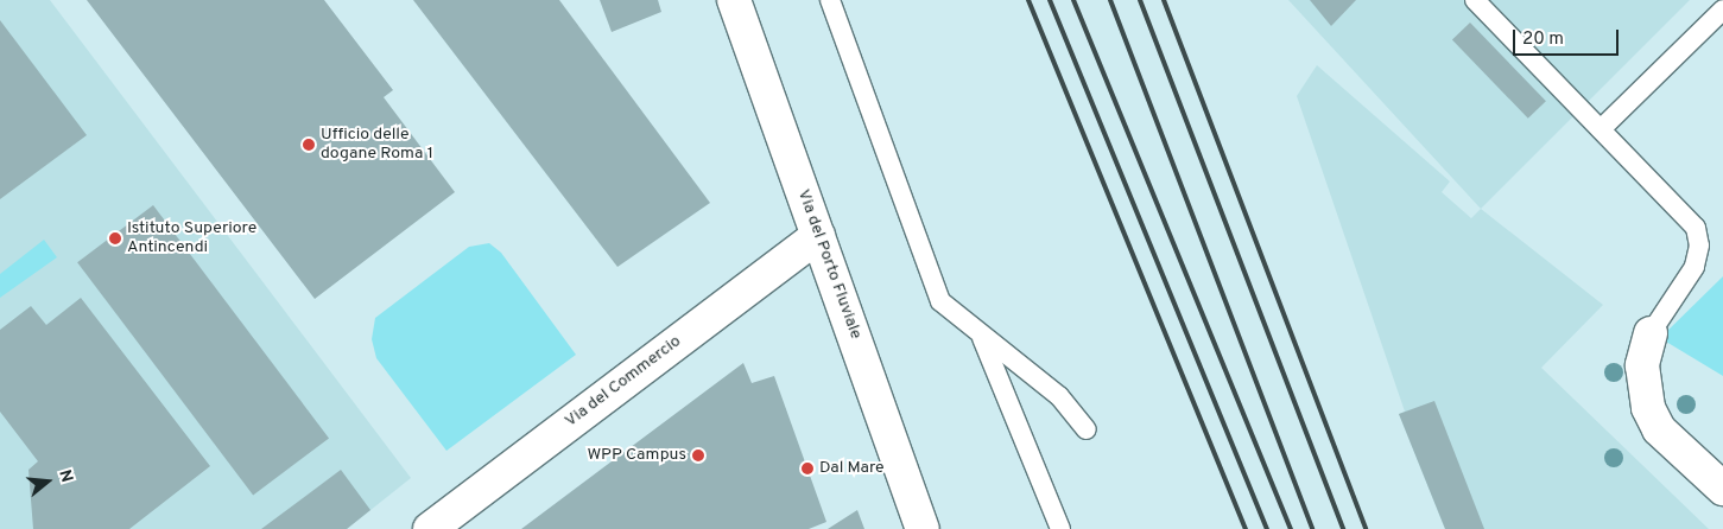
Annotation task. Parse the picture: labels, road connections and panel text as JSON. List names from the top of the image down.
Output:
{
  "streets": {
    "street": ["Via del Porto Fluviale", "Via del Commercio"]
  },
  "crossings": [
    ["Via del Porto Fluviale", "Via del Commercio"]
  ],
  "places": [
    "Ufficio delle dogane Roma 1",
    "Istituto Superiore Antincendi",
    "WPP Campus",
    "Dal Mare"
  ],
  "scale_bar": "20 m",
  "north": "right"
}
